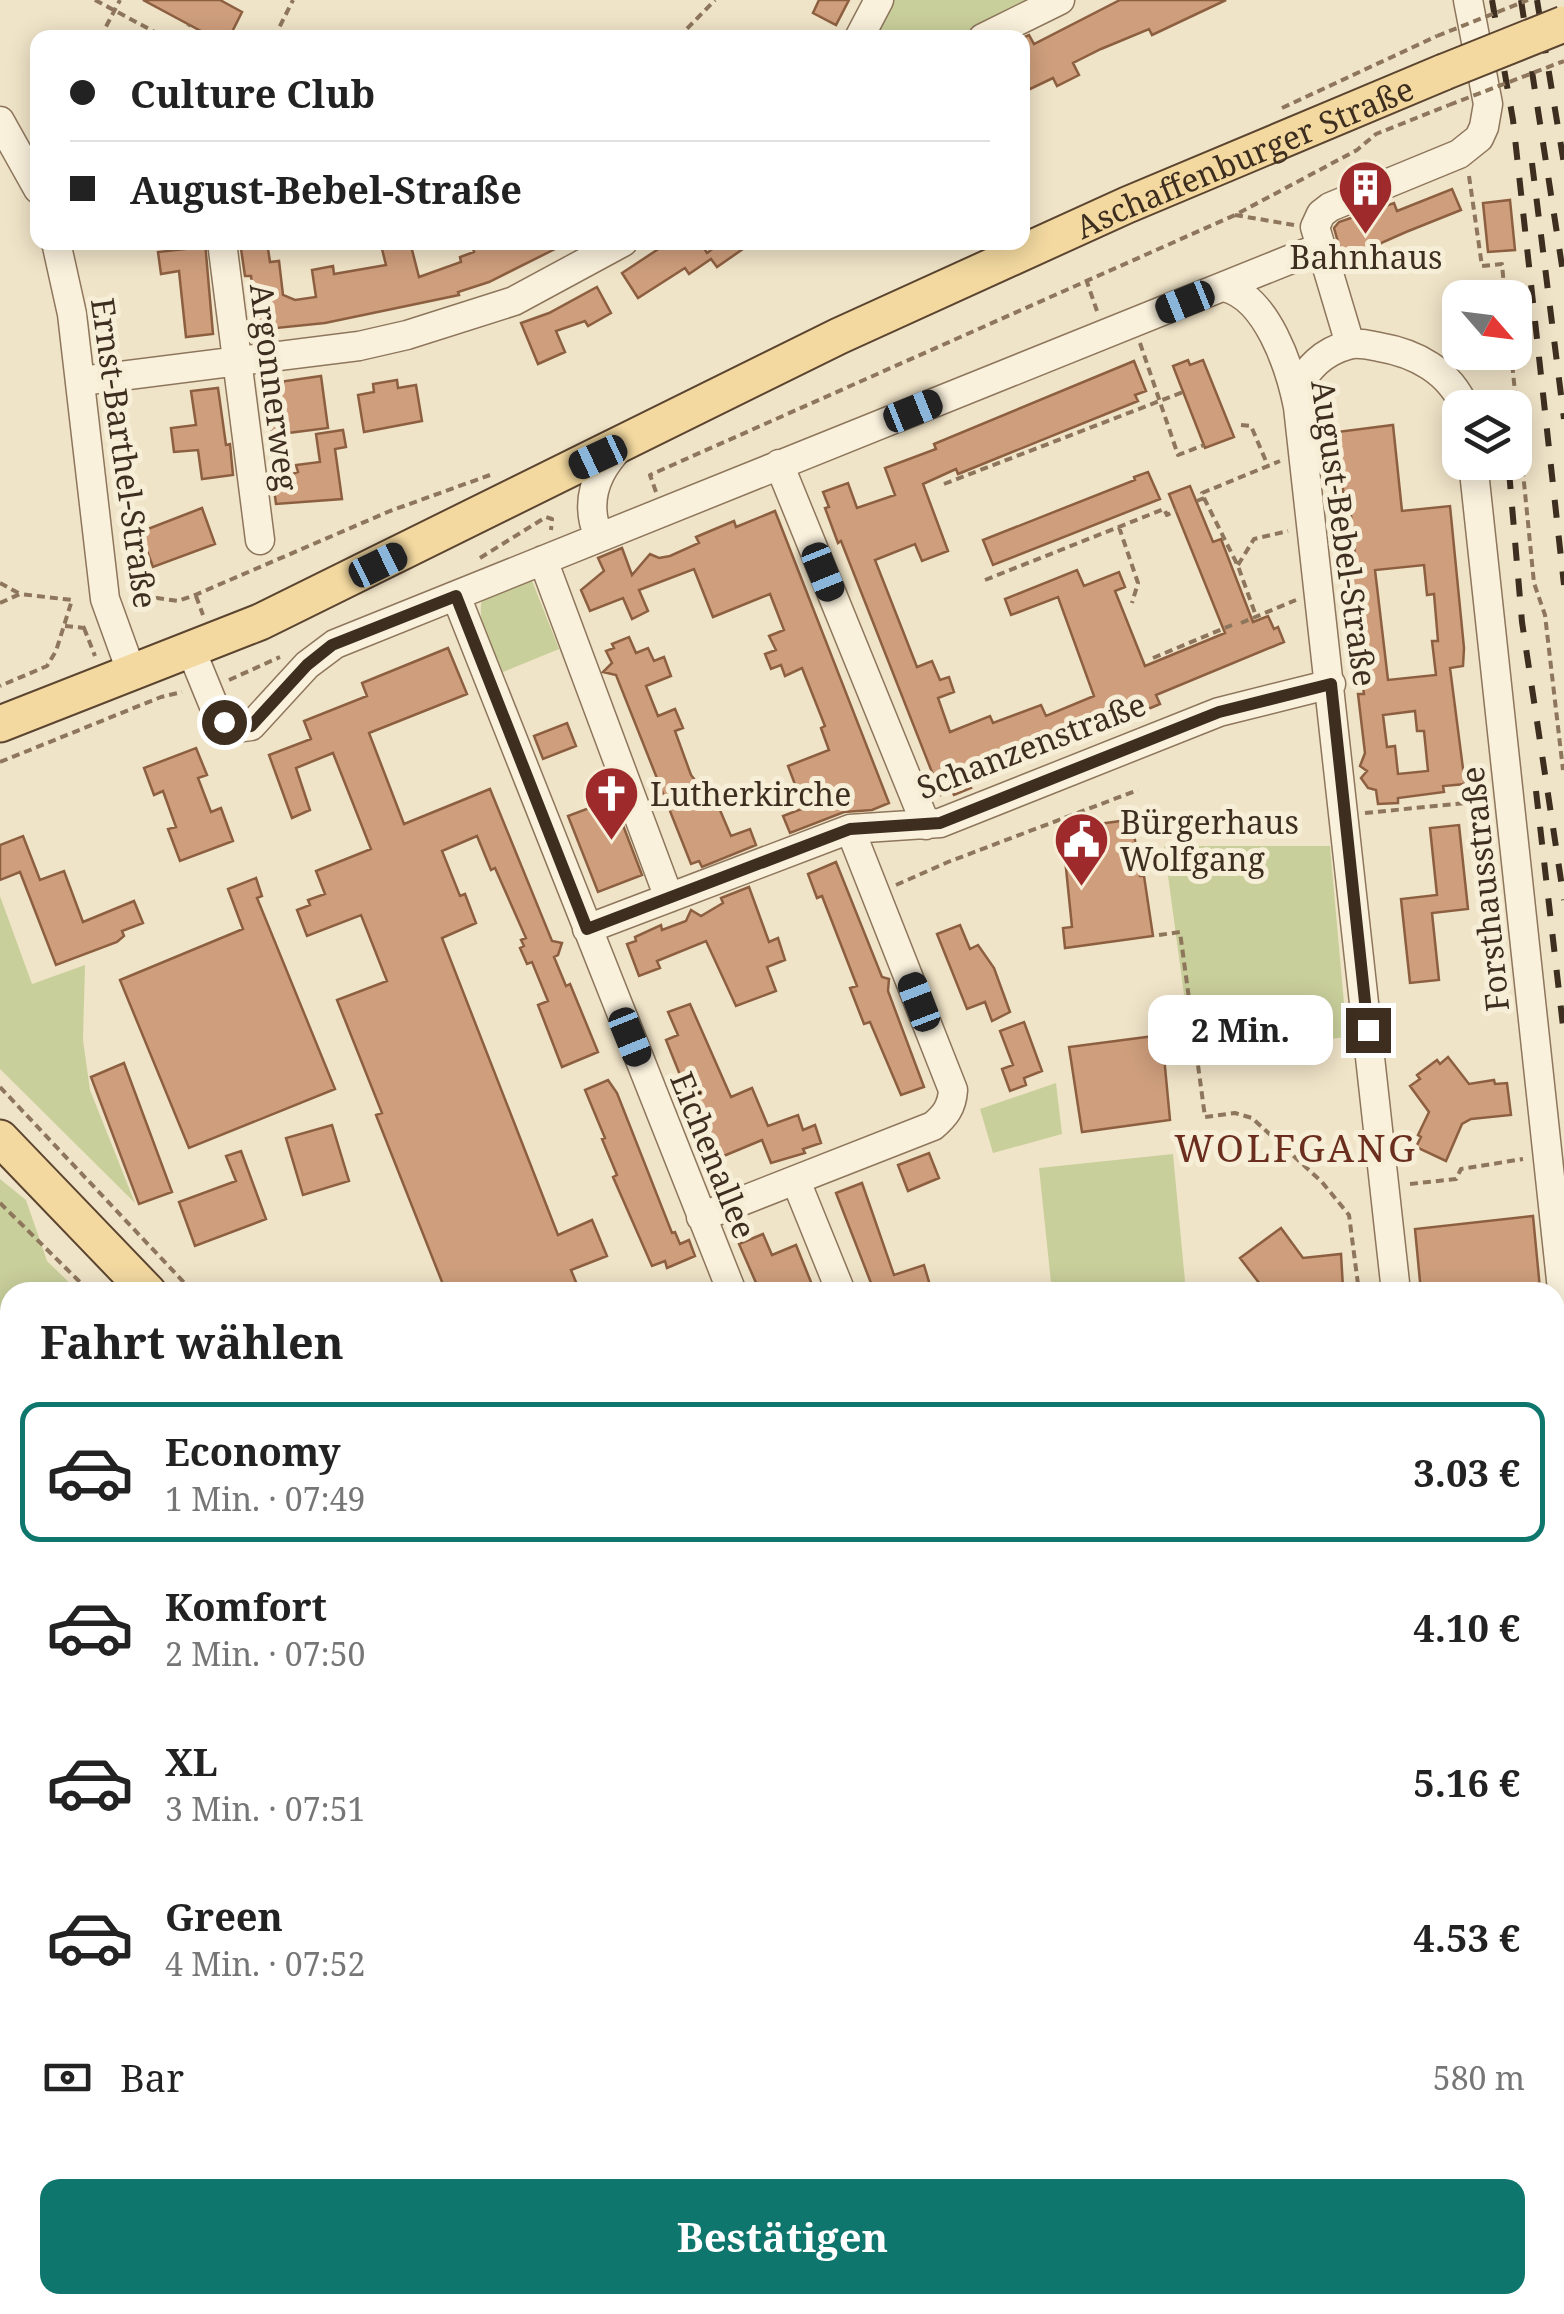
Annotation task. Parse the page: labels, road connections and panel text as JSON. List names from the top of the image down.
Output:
{
  "streets": {
    "main road": ["Aschaffenburger Straße"],
    "street": [
      "Argonnerweg",
      "Ernst-Barthel-Straße",
      "August-Bebel-Straße",
      "Schanzenstraße",
      "Forsthausstraße",
      "Eichenallee"
    ]
  },
  "crossings": [
    ["Aschaffenburger Straße", "Ernst-Barthel-Straße"],
    ["August-Bebel-Straße", "Schanzenstraße"],
    ["Schanzenstraße", "Eichenallee"]
  ],
  "districts": ["WOLFGANG"],
  "places": {
    "building": ["Bahnhaus"],
    "church": ["Lutherkirche"],
    "public building": ["Bürgerhaus Wolfgang"]
  },
  "north": "bottom right",
  "page": {
    "banner": ["Culture Club", "August-Bebel-Straße"],
    "bubble": "2 Min.",
    "heading": "Fahrt wählen",
    "list": [
      {
        "name": "Economy",
        "note": "1 Min. · 07:49",
        "value": "3.03 €"
      },
      {
        "name": "Komfort",
        "note": "2 Min. · 07:50",
        "value": "4.10 €"
      },
      {
        "name": "XL",
        "note": "3 Min. · 07:51",
        "value": "5.16 €"
      },
      {
        "name": "Green",
        "note": "4 Min. · 07:52",
        "value": "4.53 €"
      }
    ],
    "pay": ["Bar", "580 m"],
    "buttons": "Bestätigen"
  }
}
